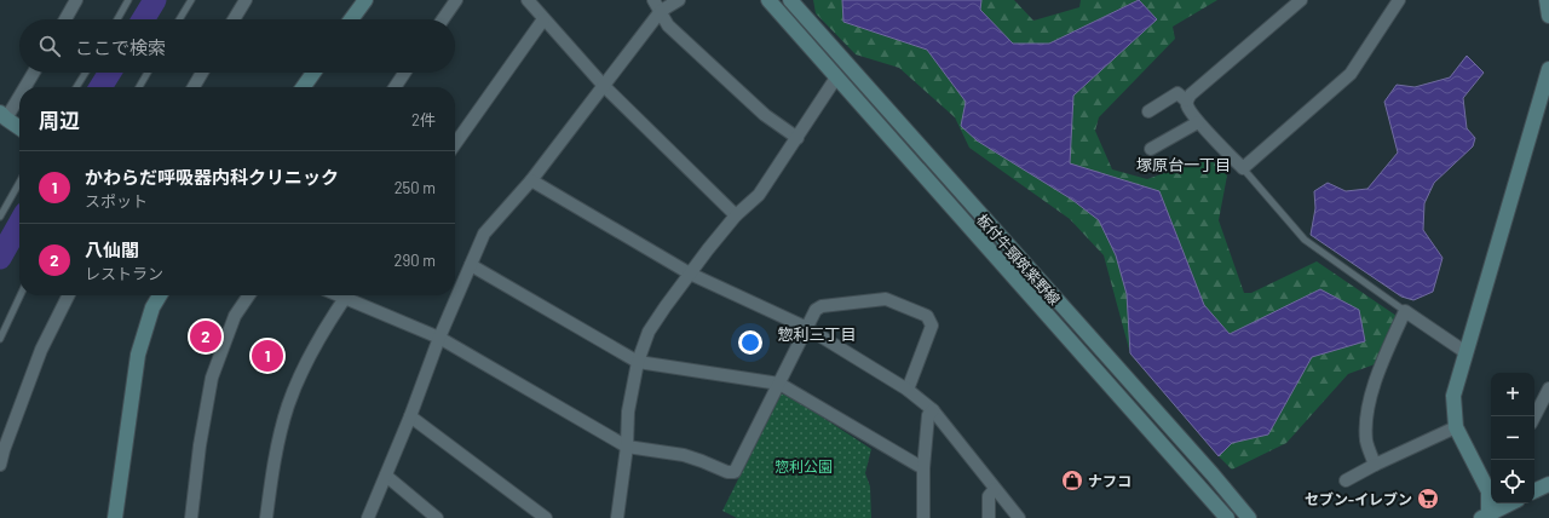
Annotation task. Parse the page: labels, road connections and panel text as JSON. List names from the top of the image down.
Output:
{
  "streets": {
    "main road": ["板付牛頸筑紫野線"]
  },
  "districts": ["塚原台一丁目", "惣利三丁目"],
  "parks": ["惣利公園"],
  "places": {
    "shop": ["ナフコ"],
    "supermarket": ["セブン-イレブン"]
  },
  "page": {
    "search": "ここで検索",
    "heading": ["周辺", "2件"],
    "list": [
      {
        "mark": "1",
        "name": "かわらだ呼吸器内科クリニック",
        "note": "スポット",
        "value": "250 m"
      },
      {
        "mark": "2",
        "name": "八仙閣",
        "note": "レストラン",
        "value": "290 m"
      }
    ],
    "pins": ["2", "1"],
    "map_buttons": ["+", "−"]
  }
}
